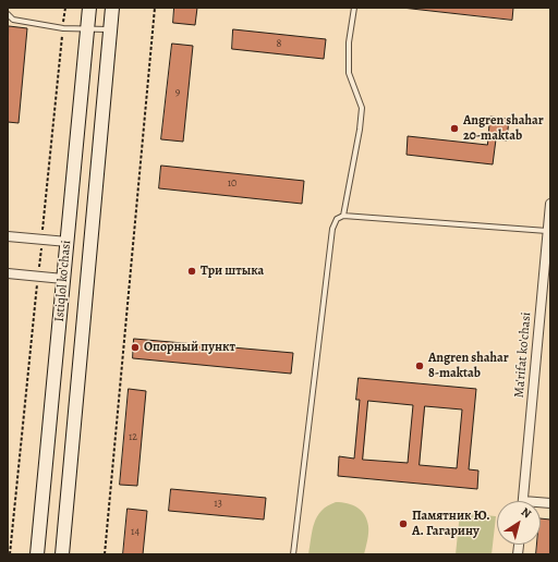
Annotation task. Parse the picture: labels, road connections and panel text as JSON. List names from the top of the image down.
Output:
{
  "streets": {
    "main road": ["Istiqlol ko'chasi"],
    "street": ["Ma'rifat ko'chasi"]
  },
  "places": [
    "Angren shahar 20-maktab",
    "Три штыка",
    "Опорный пункт",
    "Angren shahar 8-maktab",
    "Памятник Ю. А. Гагарину"
  ],
  "house_numbers": [
    "8",
    "9",
    "10",
    "12",
    "13",
    "14"
  ],
  "north": "top right"
}
